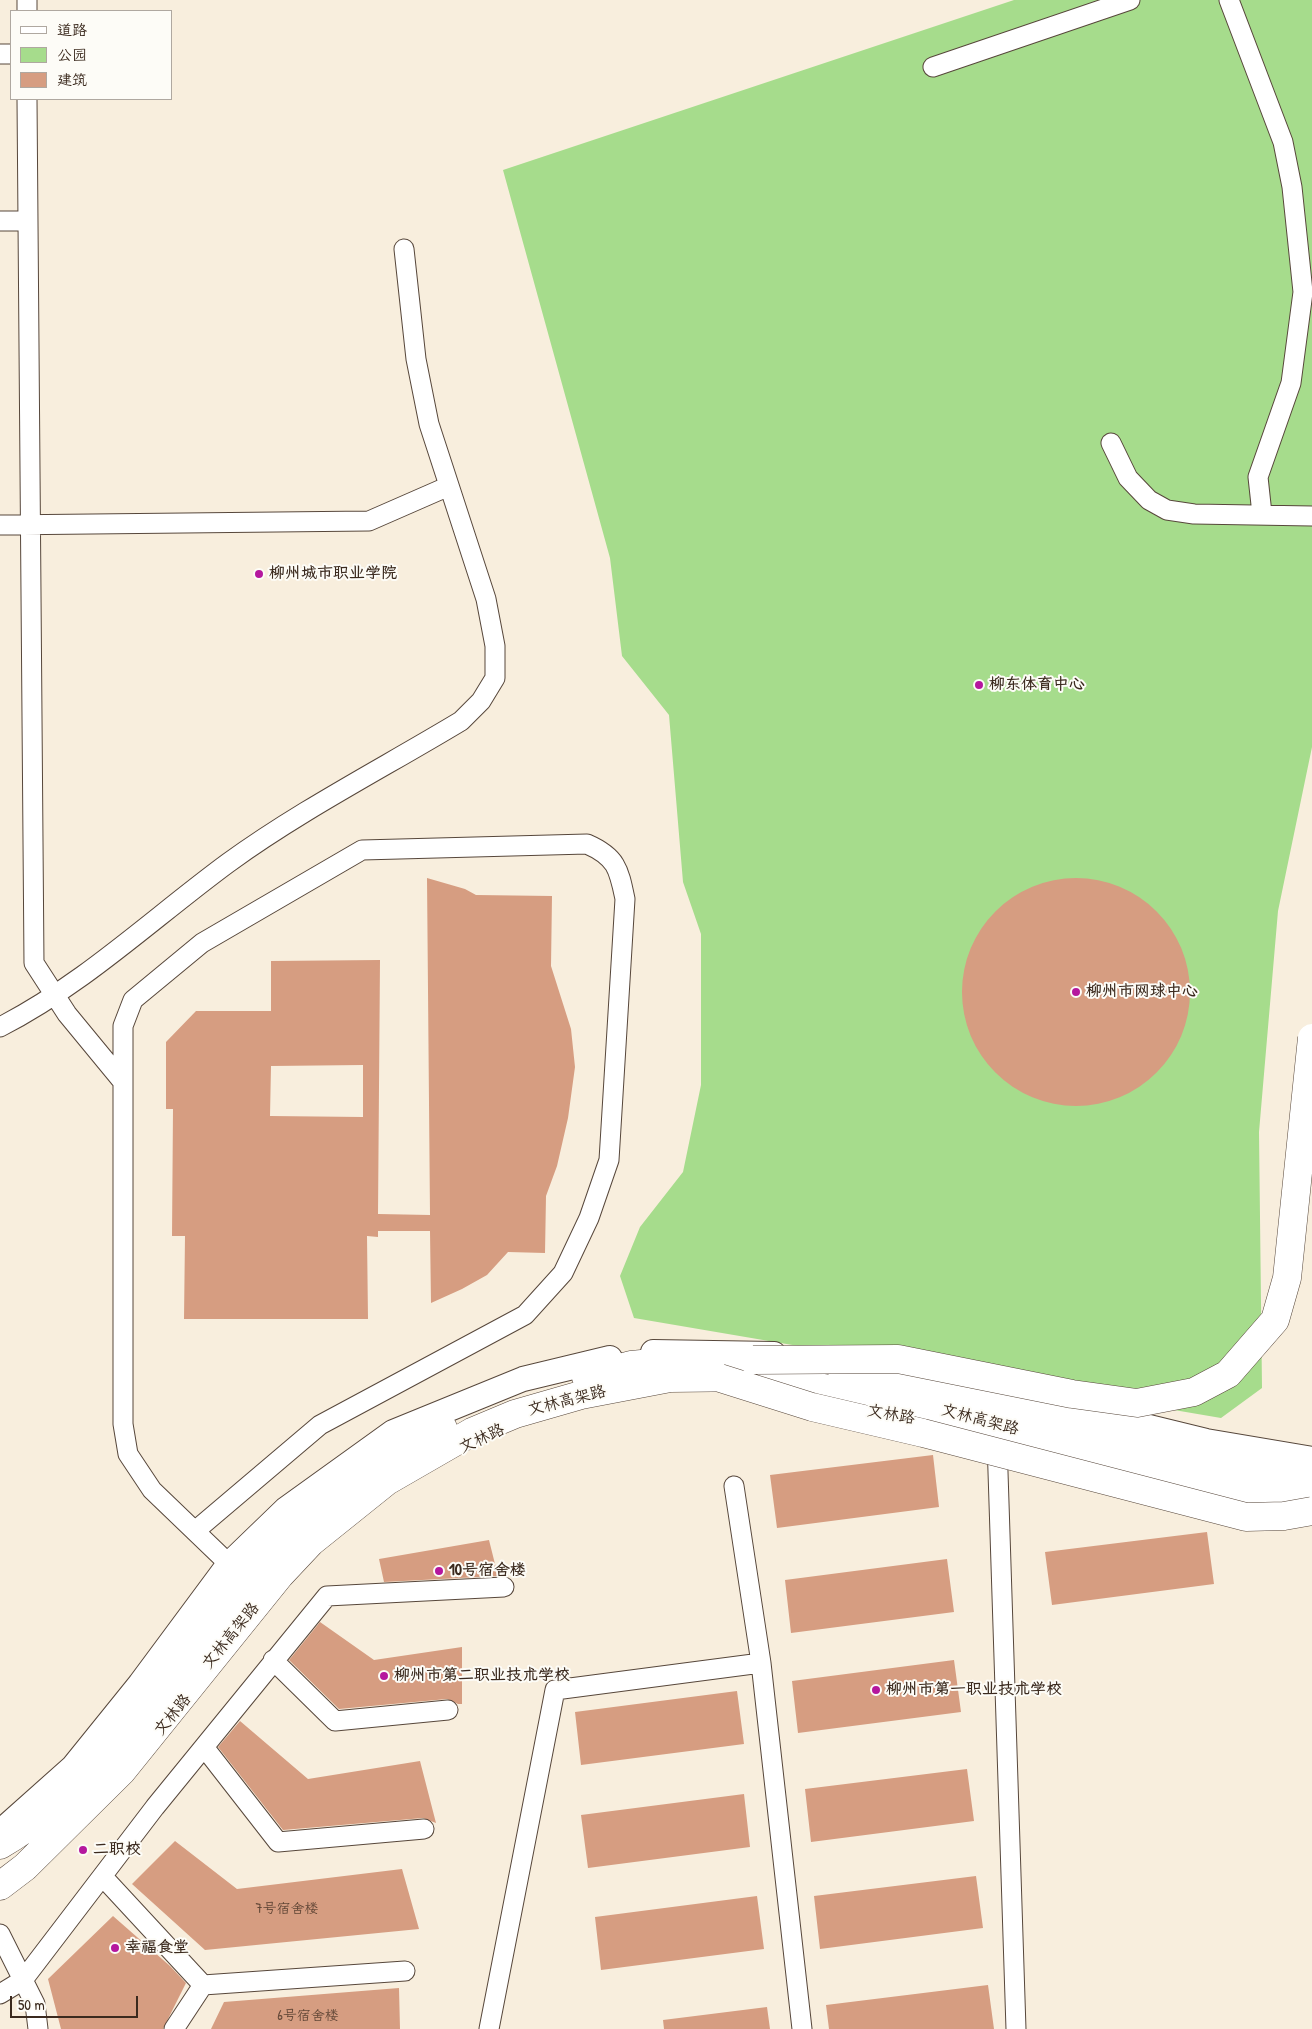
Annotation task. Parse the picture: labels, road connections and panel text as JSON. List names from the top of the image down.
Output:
{
  "streets": {
    "highway": ["文林高架路"],
    "main road": ["文林路"]
  },
  "places": [
    "柳州城市职业学院",
    "柳东体育中心",
    "柳州市网球中心",
    "10号宿舍楼",
    "柳州市第二职业技术学校",
    "柳州市第一职业技术学校",
    "二职校",
    "幸福食堂"
  ],
  "house_numbers": ["7号宿舍楼", "6号宿舍楼"],
  "legend": ["道路", "公园", "建筑"],
  "scale_bar": "50 m"
}
